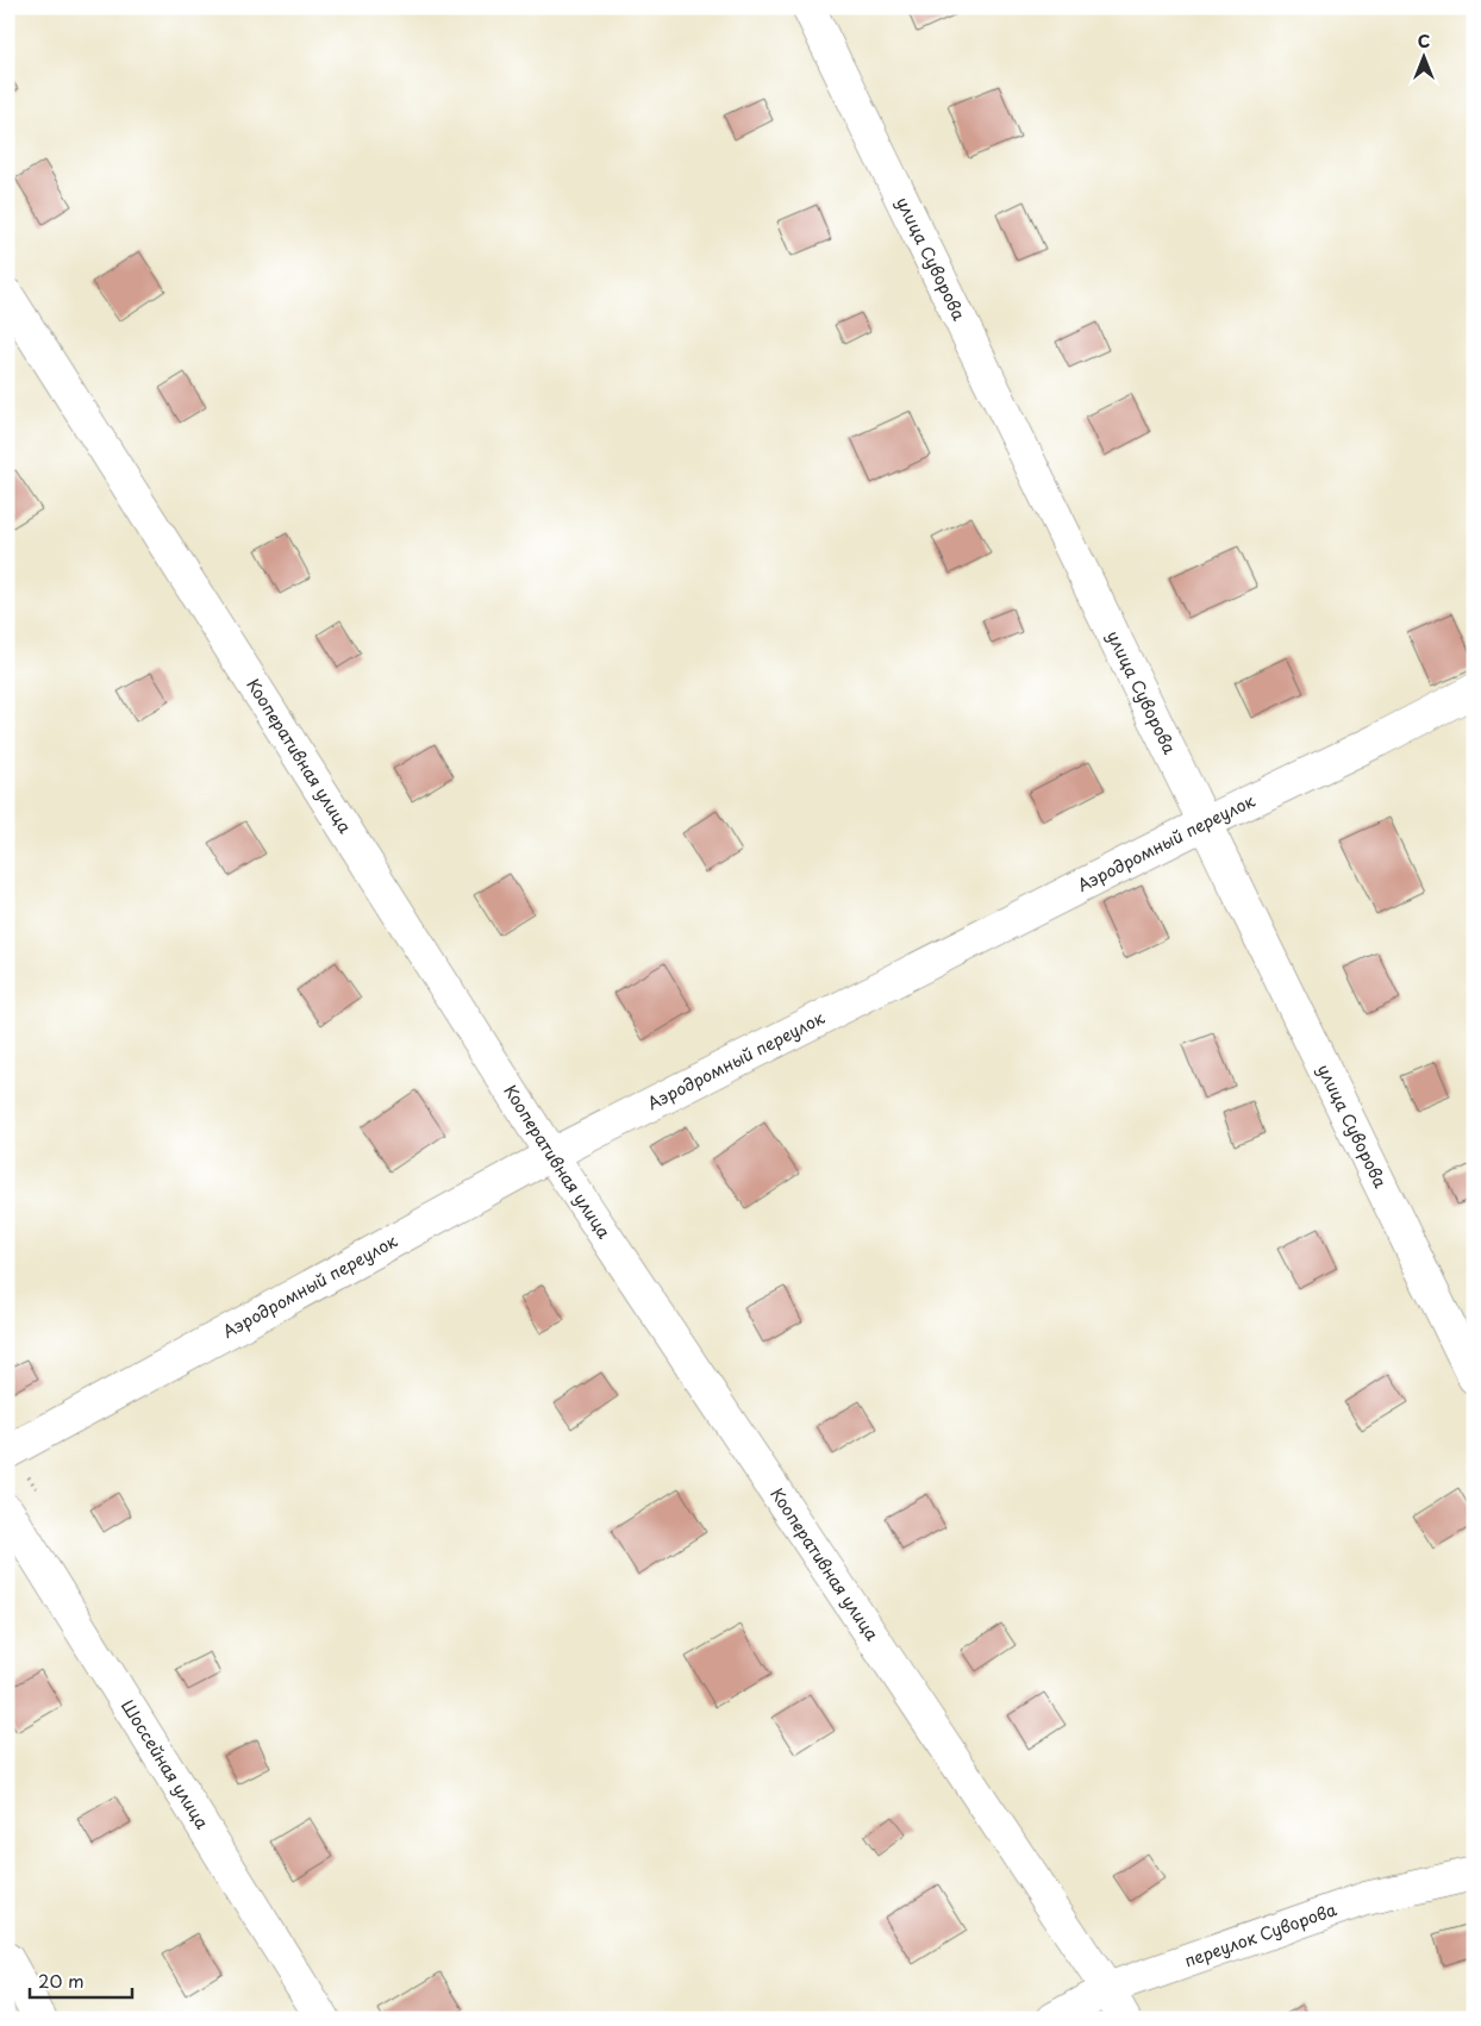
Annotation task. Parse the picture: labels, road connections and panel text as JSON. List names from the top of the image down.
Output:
{
  "streets": {
    "street": [
      "улица Суворова",
      "Кооперативная улица",
      "Аэродромный переулок",
      "Шоссейная улица",
      "переулок Суворова"
    ]
  },
  "crossings": [
    ["улица Суворова", "Аэродромный переулок"],
    ["Кооперативная улица", "Аэродромный переулок"],
    ["Кооперативная улица", "переулок Суворова"]
  ],
  "scale_bar": "20 m",
  "north": "top"
}
